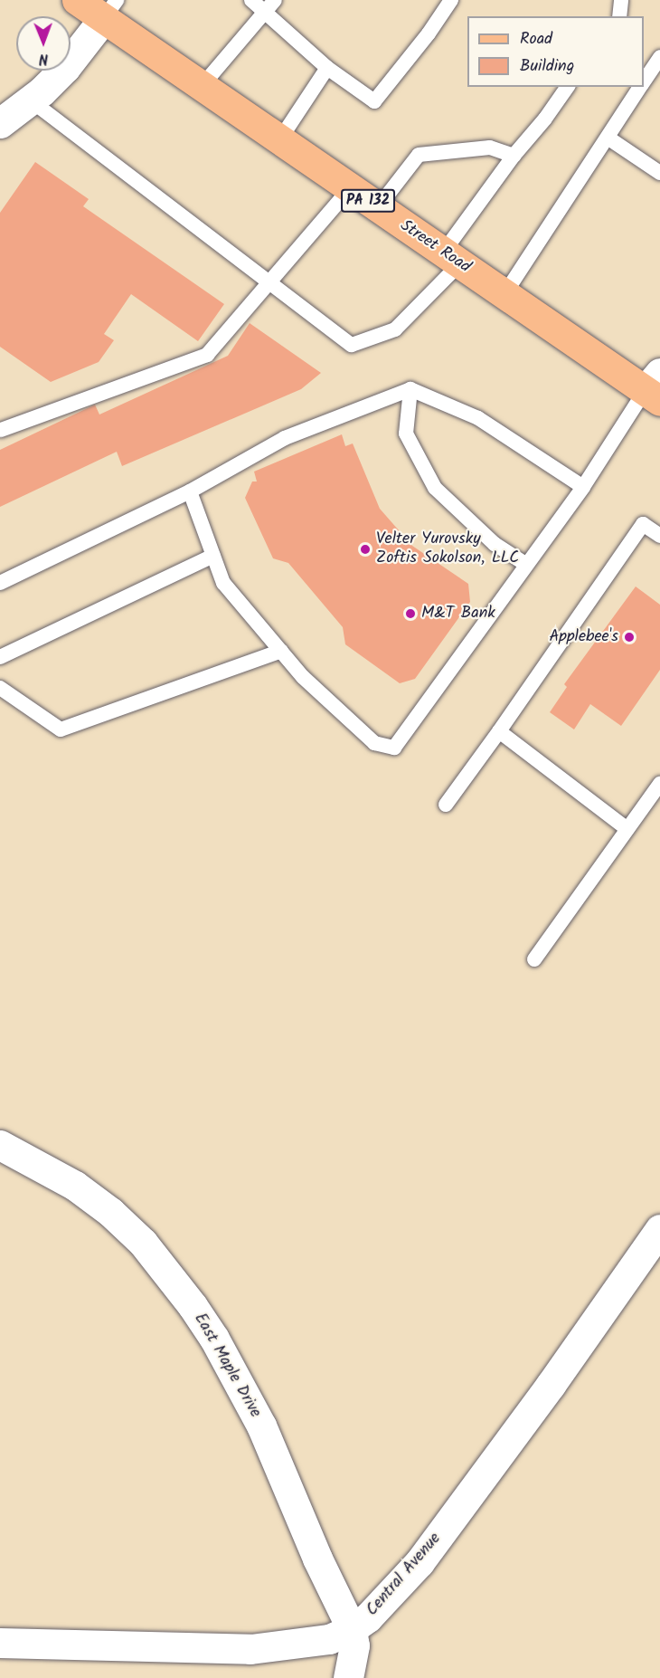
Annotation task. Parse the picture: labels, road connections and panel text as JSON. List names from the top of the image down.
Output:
{
  "streets": {
    "main road": ["PA 132", "Street Road"],
    "street": ["East Maple Drive", "Central Avenue"]
  },
  "crossings": [
    ["East Maple Drive", "Central Avenue"]
  ],
  "places": ["Velter Yurovsky Zoftis Sokolson, LLC", "M&T Bank", "Applebee's"],
  "legend": ["Road", "Building"],
  "north": "bottom"
}
